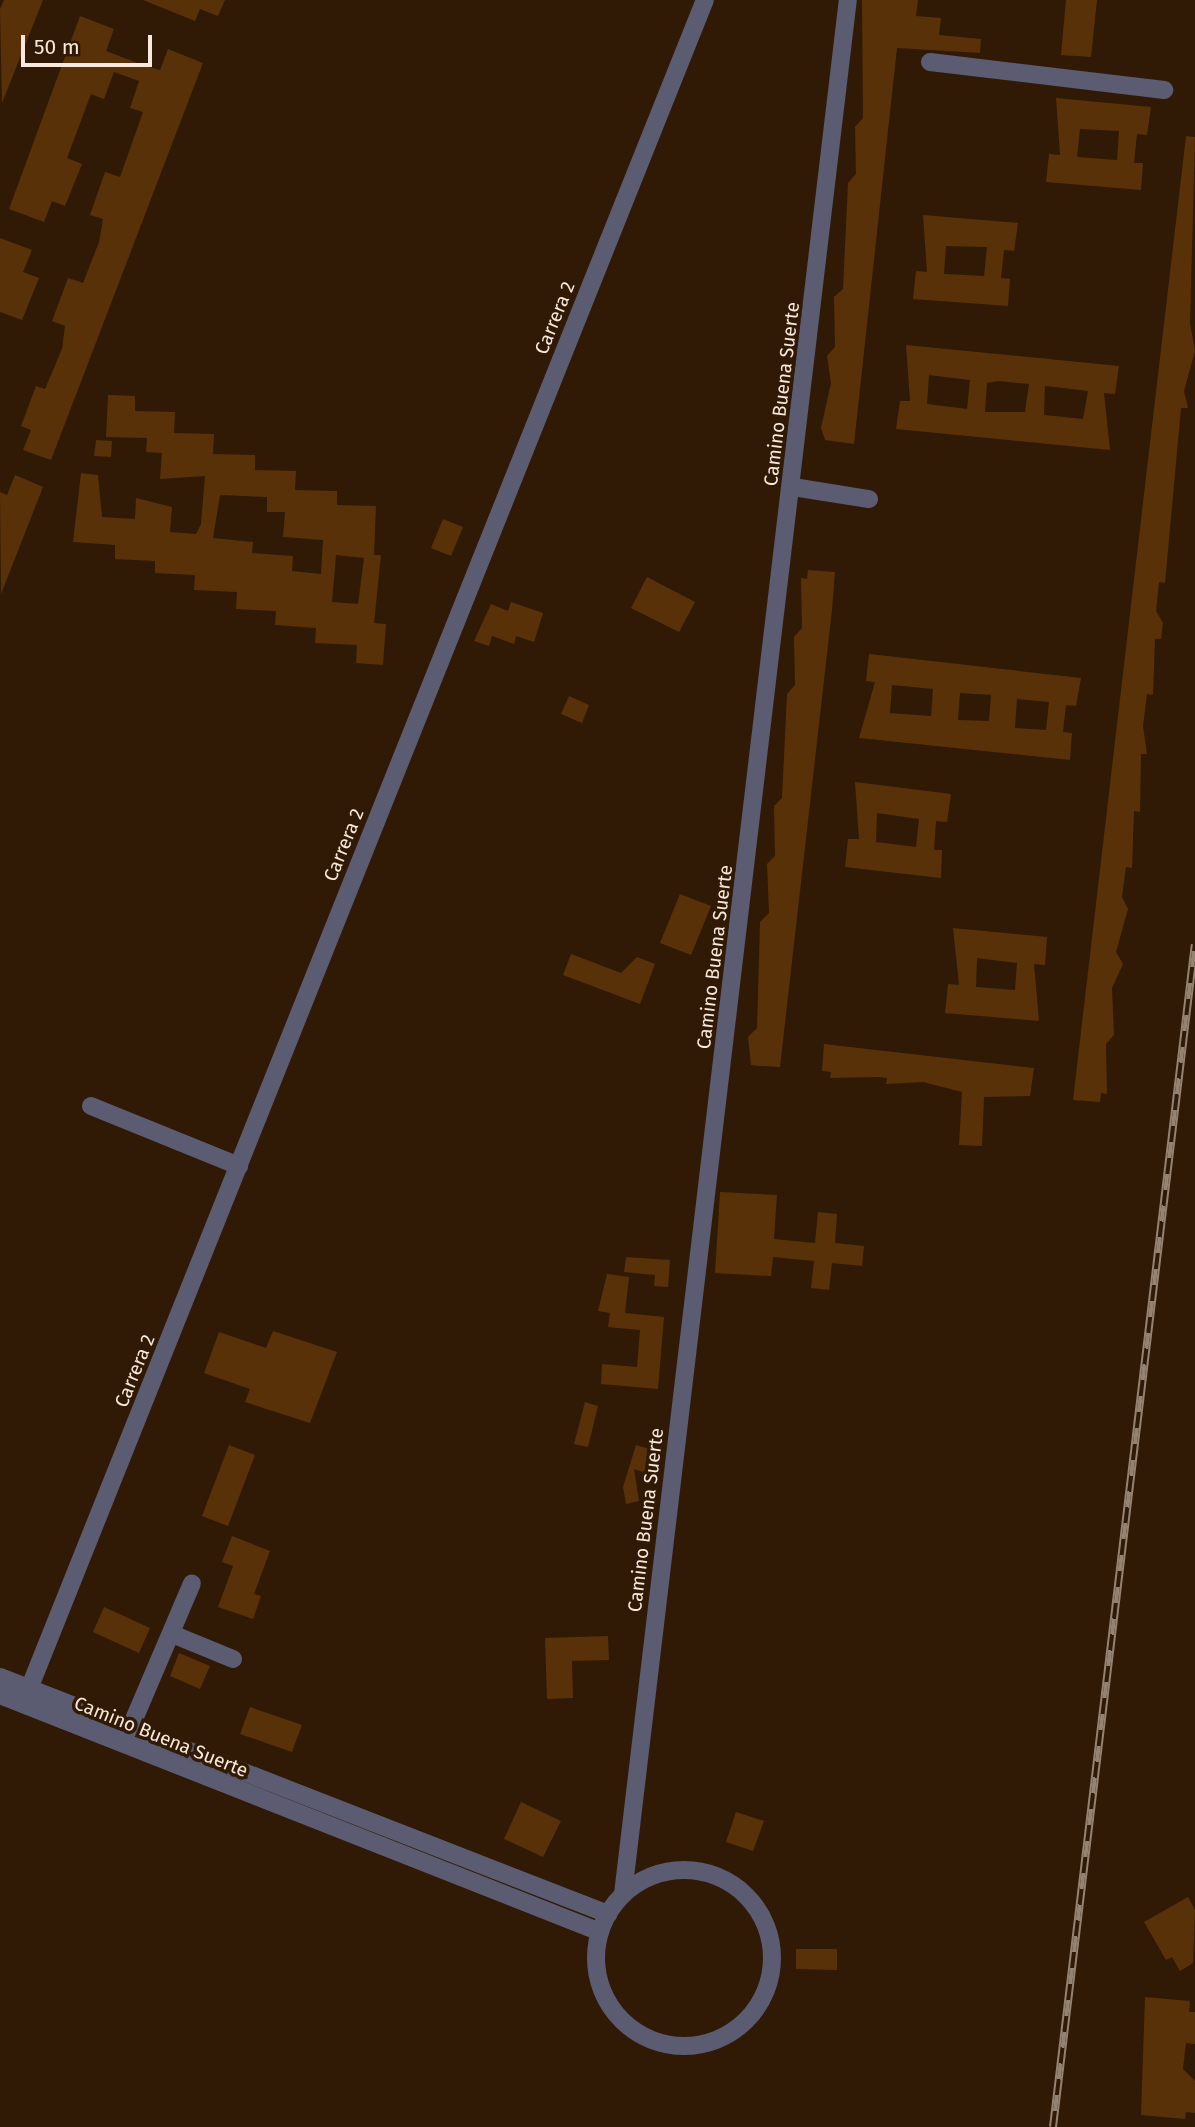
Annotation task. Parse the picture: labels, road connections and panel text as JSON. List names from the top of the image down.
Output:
{
  "streets": {
    "street": ["Carrera 2", "Camino Buena Suerte"]
  },
  "crossings": [
    ["Carrera 2", "Camino Buena Suerte"]
  ],
  "scale_bar": "50 m"
}
